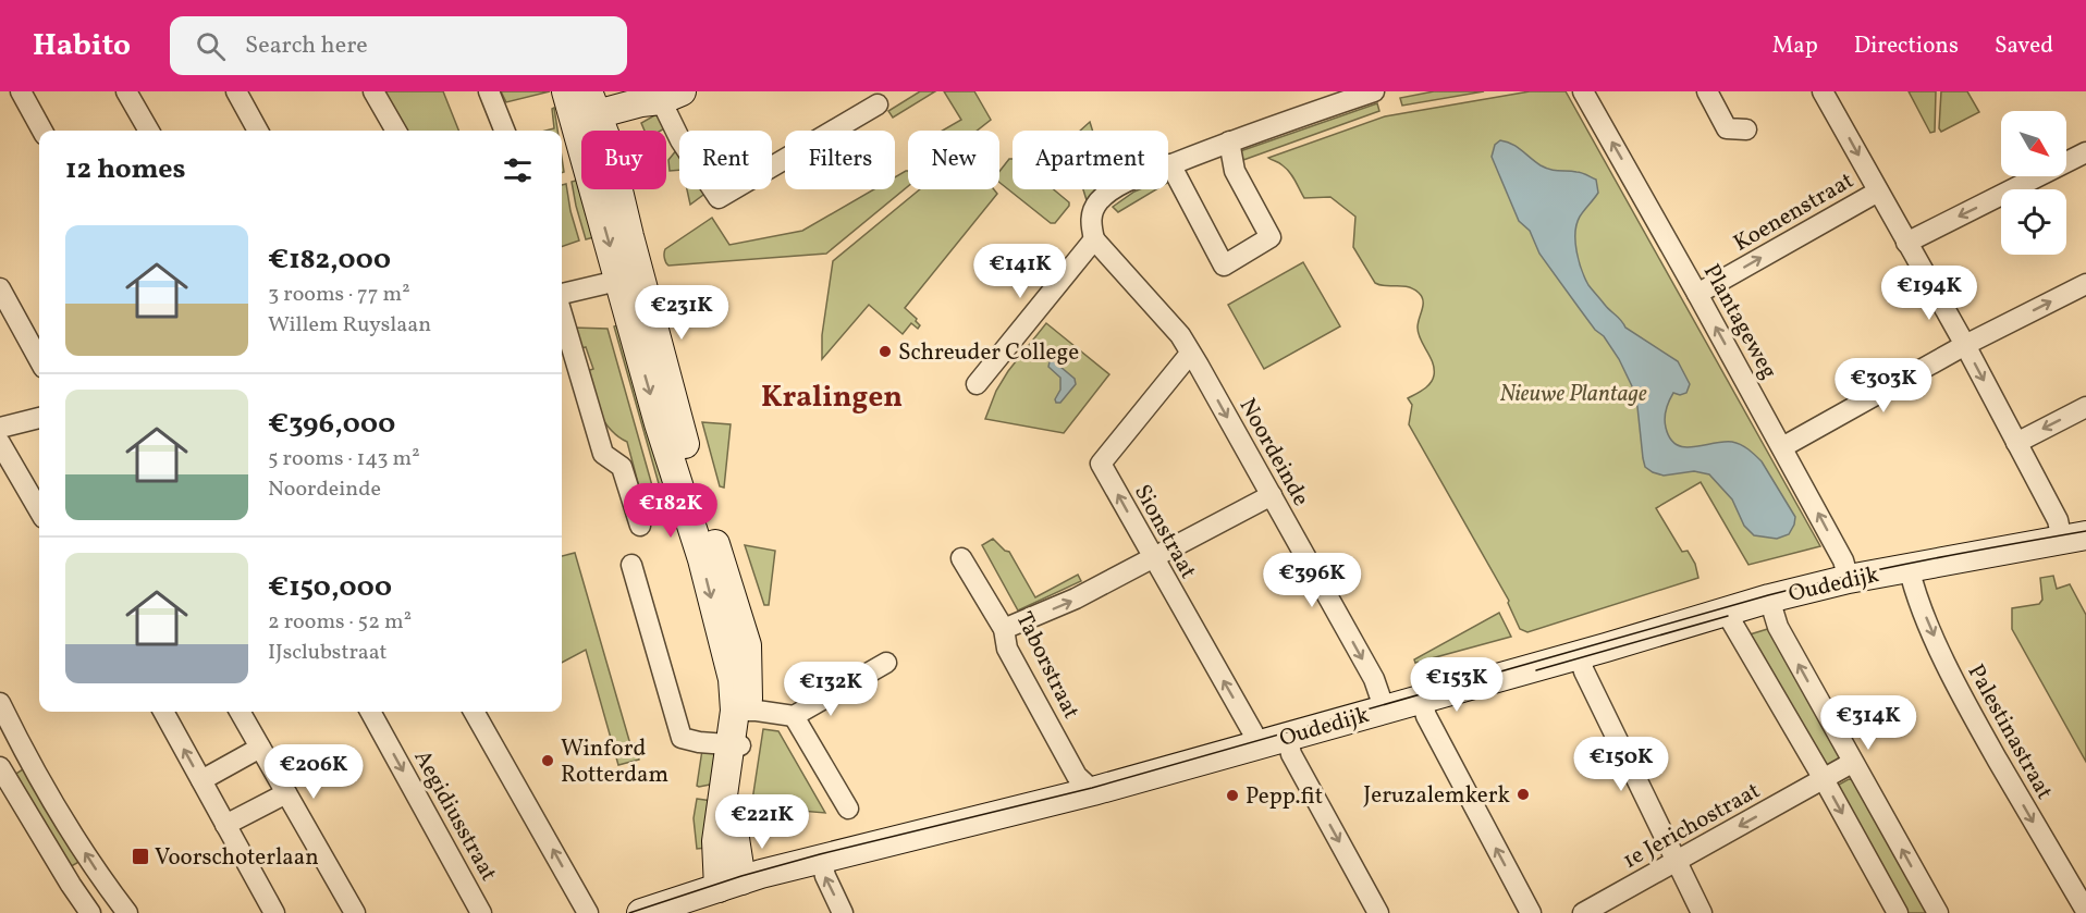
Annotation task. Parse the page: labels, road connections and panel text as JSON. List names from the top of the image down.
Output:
{
  "streets": {
    "street": [
      "Koenenstraat",
      "Plantageweg",
      "Noordeinde",
      "Sionstraat",
      "Oudedijk",
      "Taborstraat",
      "Palestinastraat",
      "Aegidiusstraat",
      "1e Jerichostraat"
    ]
  },
  "crossings": [
    ["Koenenstraat", "Plantageweg"],
    ["Plantageweg", "Oudedijk"],
    ["Noordeinde", "Sionstraat"],
    ["Noordeinde", "Oudedijk"],
    ["Sionstraat", "Oudedijk"],
    ["Oudedijk", "Taborstraat"],
    ["Oudedijk", "Palestinastraat"]
  ],
  "one_way": [
    "Plantageweg",
    "Noordeinde",
    "Sionstraat",
    "1e Jerichostraat"
  ],
  "districts": ["Kralingen"],
  "parks": ["Nieuwe Plantage"],
  "places": {
    "other": [
      "Schreuder College",
      "Winford Rotterdam",
      "Jeruzalemkerk",
      "Pepp.fit"
    ],
    "transit": ["Voorschoterlaan"]
  },
  "north": "bottom right",
  "page": {
    "header": "Habito",
    "search": "Search here",
    "nav": ["Map", "Directions", "Saved"],
    "chip": [
      "Buy",
      "Rent",
      "Filters",
      "New",
      "Apartment"
    ],
    "heading": "12 homes",
    "list": [
      {
        "name": "€182,000",
        "note": "3 rooms · 77 m² · Willem Ruyslaan"
      },
      {
        "name": "€396,000",
        "note": "5 rooms · 143 m² · Noordeinde"
      },
      {
        "name": "€150,000",
        "note": "2 rooms · 52 m² · IJsclubstraat"
      }
    ],
    "price": [
      "€141K",
      "€194K",
      "€231K",
      "€303K",
      "€182K",
      "€396K",
      "€153K",
      "€132K",
      "€314K",
      "€150K",
      "€206K",
      "€221K"
    ]
  }
}
